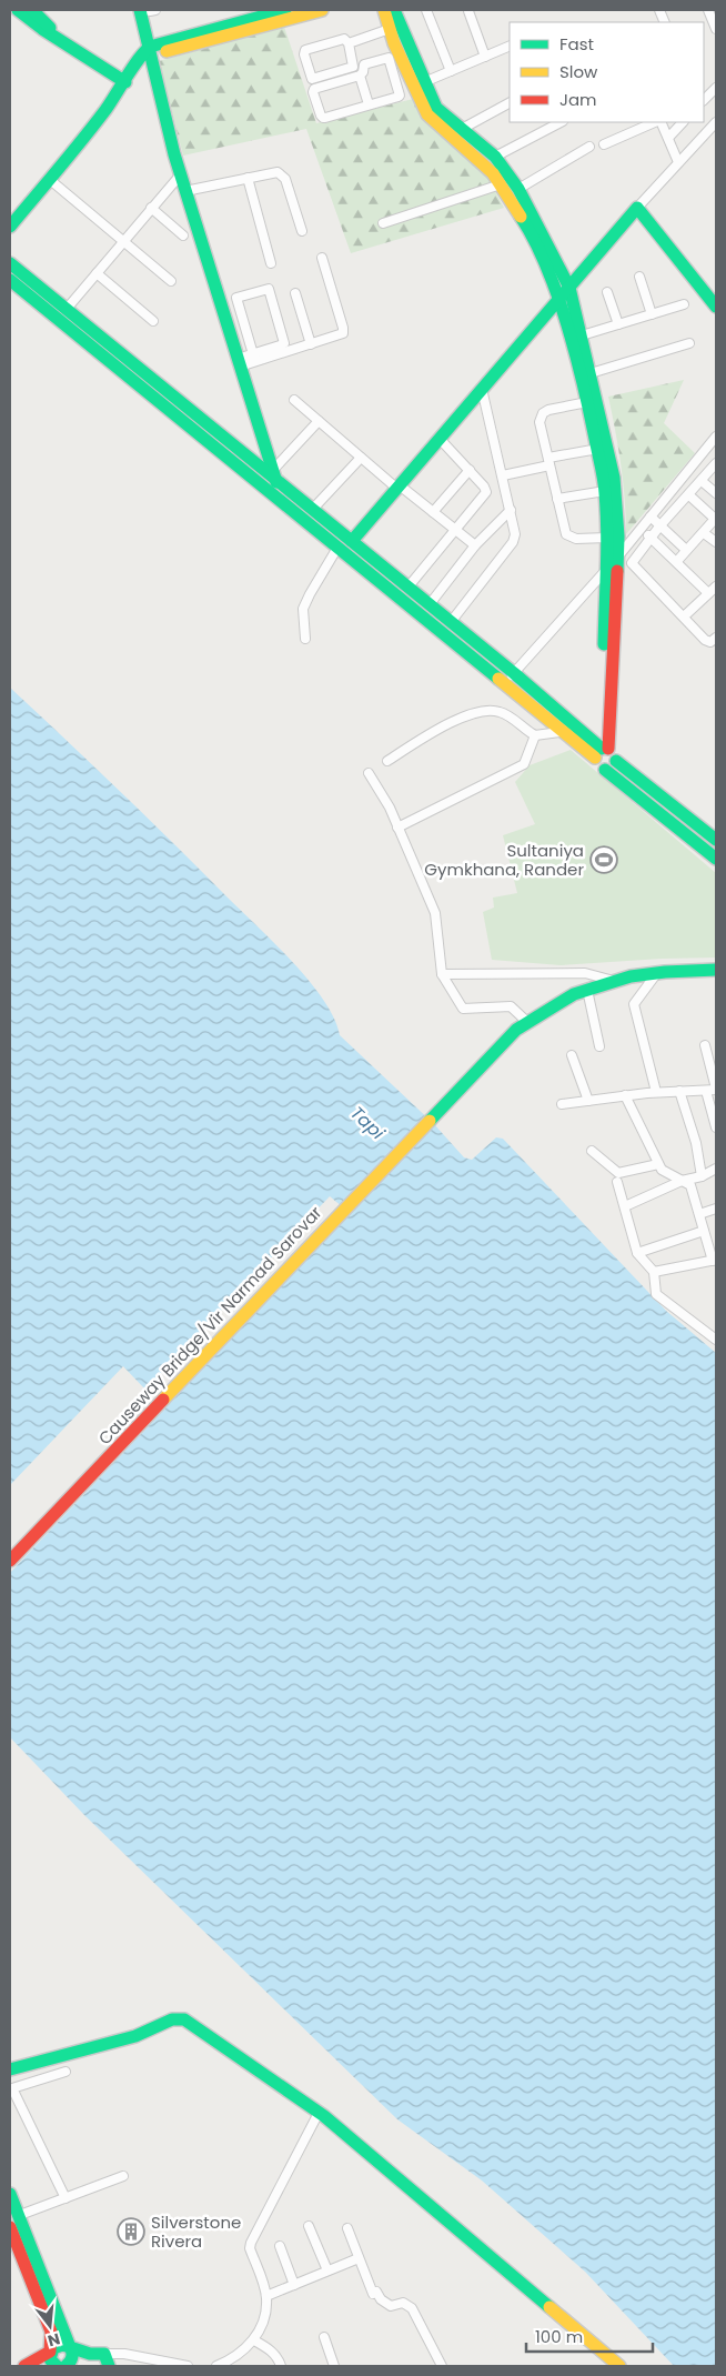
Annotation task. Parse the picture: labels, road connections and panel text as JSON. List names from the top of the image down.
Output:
{
  "streets": {
    "street": ["Causeway Bridge/Vir Narmad Sarovar"]
  },
  "water": ["Tapi"],
  "places": {
    "sports": ["Sultaniya Gymkhana, Rander"],
    "building": ["Silverstone Rivera"]
  },
  "legend": ["Fast", "Slow", "Jam"],
  "scale_bar": "100 m",
  "north": "bottom"
}
